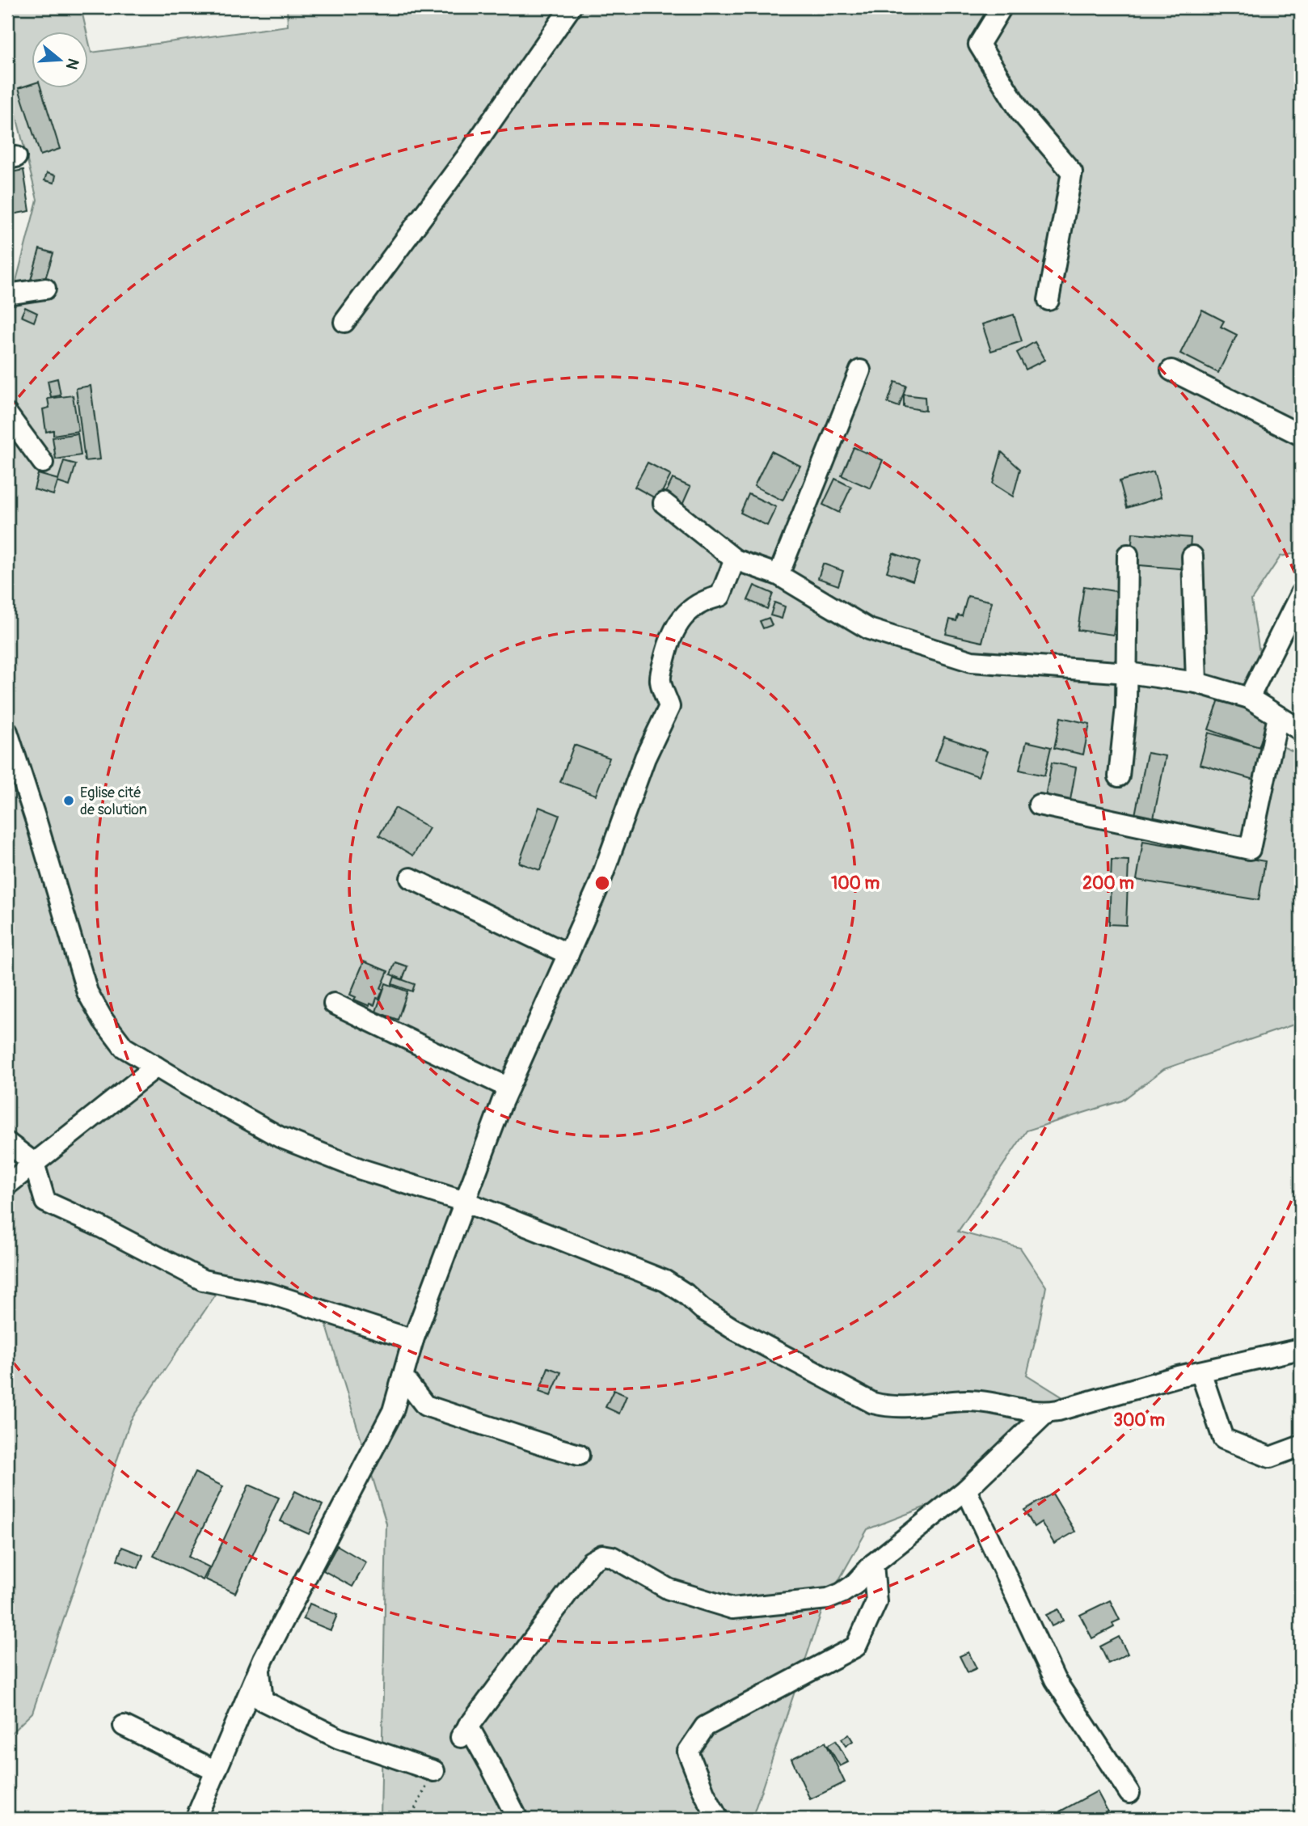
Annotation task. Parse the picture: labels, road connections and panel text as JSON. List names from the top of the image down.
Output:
{
  "places": ["Eglise cité de solution"],
  "north": "right",
  "rings": ["100 m", "200 m", "300 m"]
}
